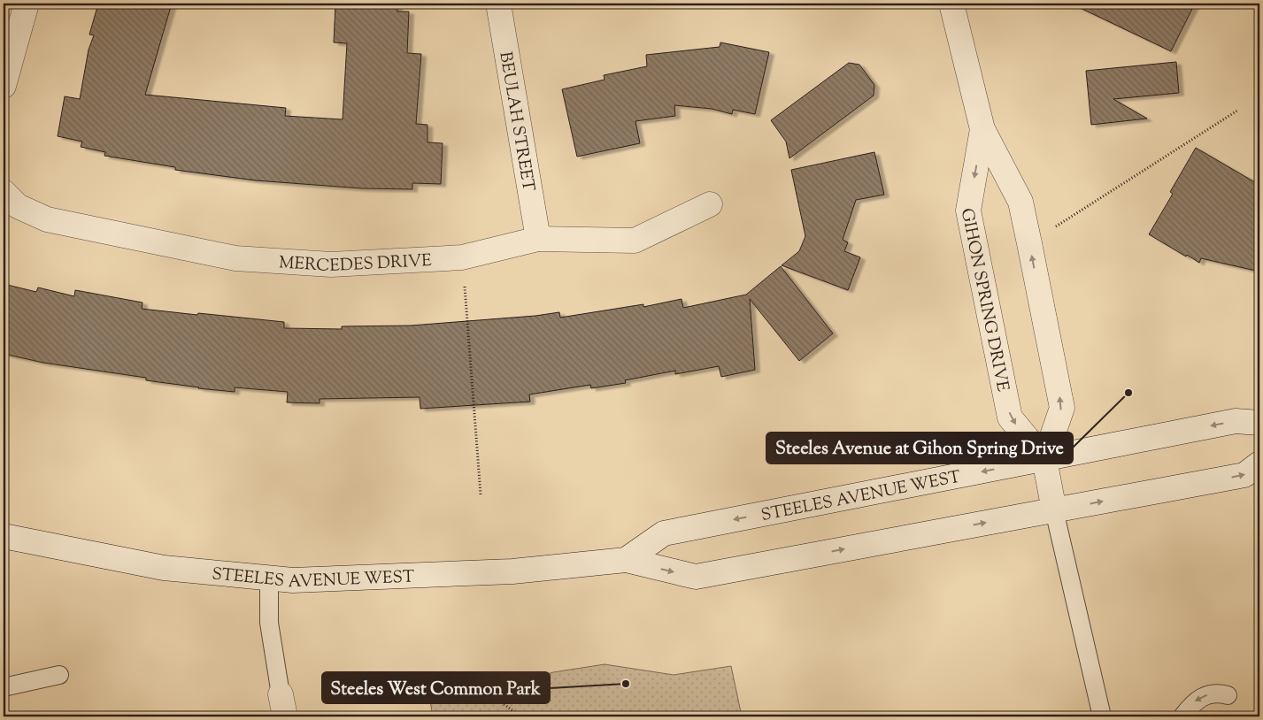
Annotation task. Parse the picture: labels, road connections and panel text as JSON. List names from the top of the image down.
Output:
{
  "streets": {
    "street": [
      "BEULAH STREET",
      "MERCEDES DRIVE",
      "GIHON SPRING DRIVE",
      "STEELES AVENUE WEST"
    ]
  },
  "crossings": [
    ["BEULAH STREET", "MERCEDES DRIVE"],
    ["GIHON SPRING DRIVE", "STEELES AVENUE WEST"]
  ],
  "places": ["Steeles Avenue at Gihon Spring Drive", "Steeles West Common Park"]
}
